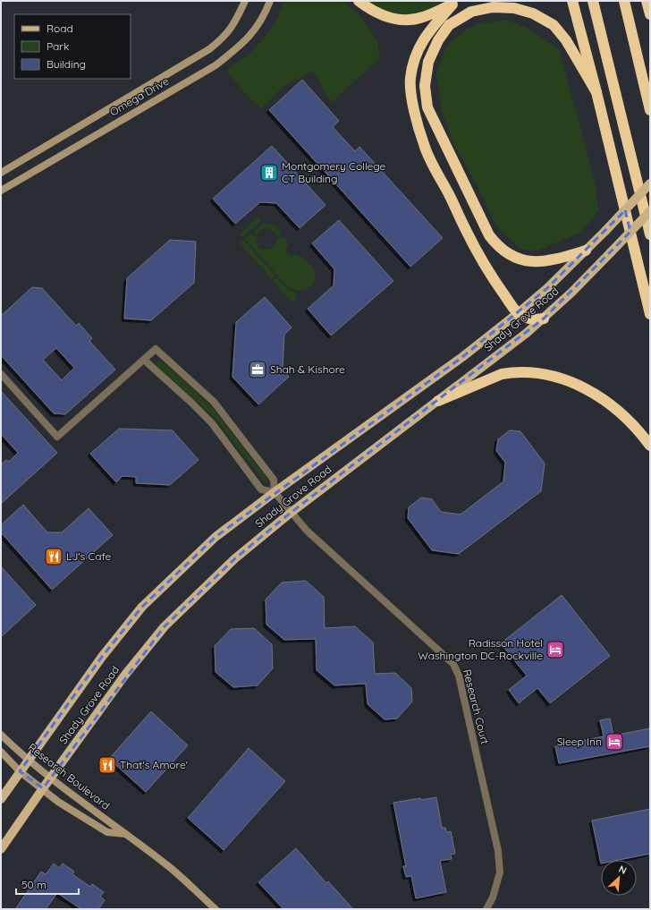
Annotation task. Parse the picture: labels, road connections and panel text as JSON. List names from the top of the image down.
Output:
{
  "streets": {
    "main road": ["Omega Drive", "Shady Grove Road", "Research Boulevard"],
    "street": ["Research Court"]
  },
  "crossings": [
    ["Shady Grove Road", "Research Court"],
    ["Shady Grove Road", "Research Boulevard"]
  ],
  "places": {
    "building": ["Montgomery College CT Building"],
    "office": ["Shah & Kishore"],
    "restaurant": ["LJ's Cafe", "That's Amore'"],
    "hotel": ["Radisson Hotel Washington DC-Rockville", "Sleep Inn"]
  },
  "legend": ["Road", "Park", "Building"],
  "scale_bar": "50 m",
  "north": "top right"
}
